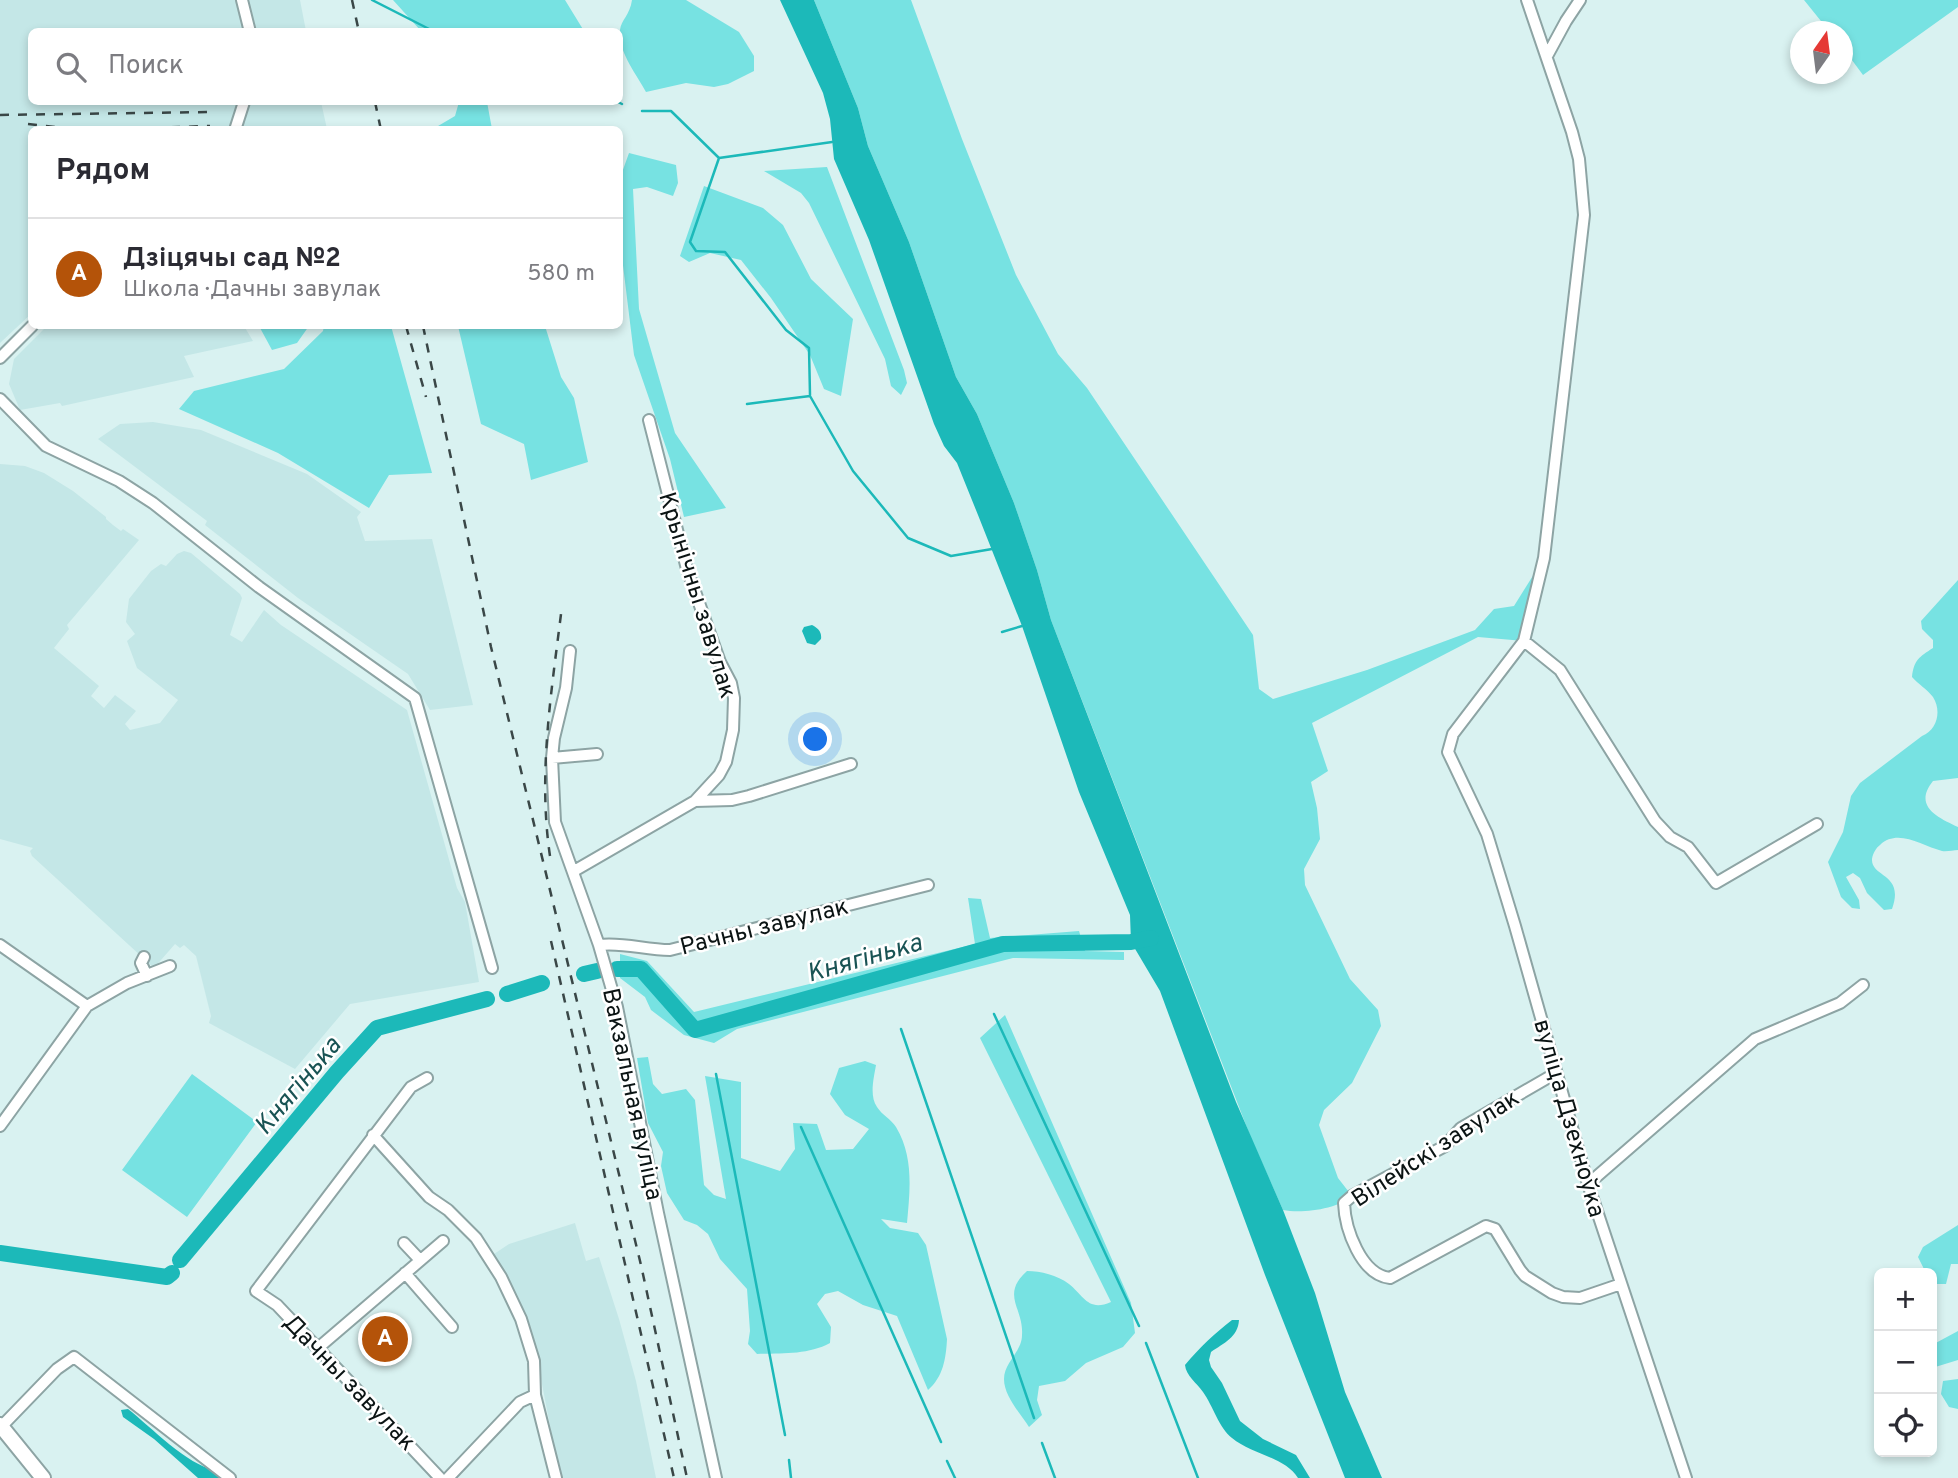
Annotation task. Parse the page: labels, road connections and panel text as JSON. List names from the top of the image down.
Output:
{
  "streets": {
    "street": [
      "Крынічны завулак",
      "Рачны завулак",
      "Вакзальная вуліца",
      "вуліца Дзехноўка",
      "Вілейскі завулак",
      "Дачны завулак"
    ]
  },
  "crossings": [
    ["Рачны завулак", "Вакзальная вуліца"],
    ["вуліца Дзехноўка", "Вілейскі завулак"]
  ],
  "water": ["Княгінька"],
  "north": "top",
  "page": {
    "search": "Поиск",
    "heading": "Рядом",
    "list": [
      {
        "mark": "A",
        "name": "Дзіцячы сад №2",
        "note": "Школа · Дачны завулак",
        "value": "580 m"
      }
    ],
    "map_buttons": ["+", "−"],
    "pins": "A"
  }
}
